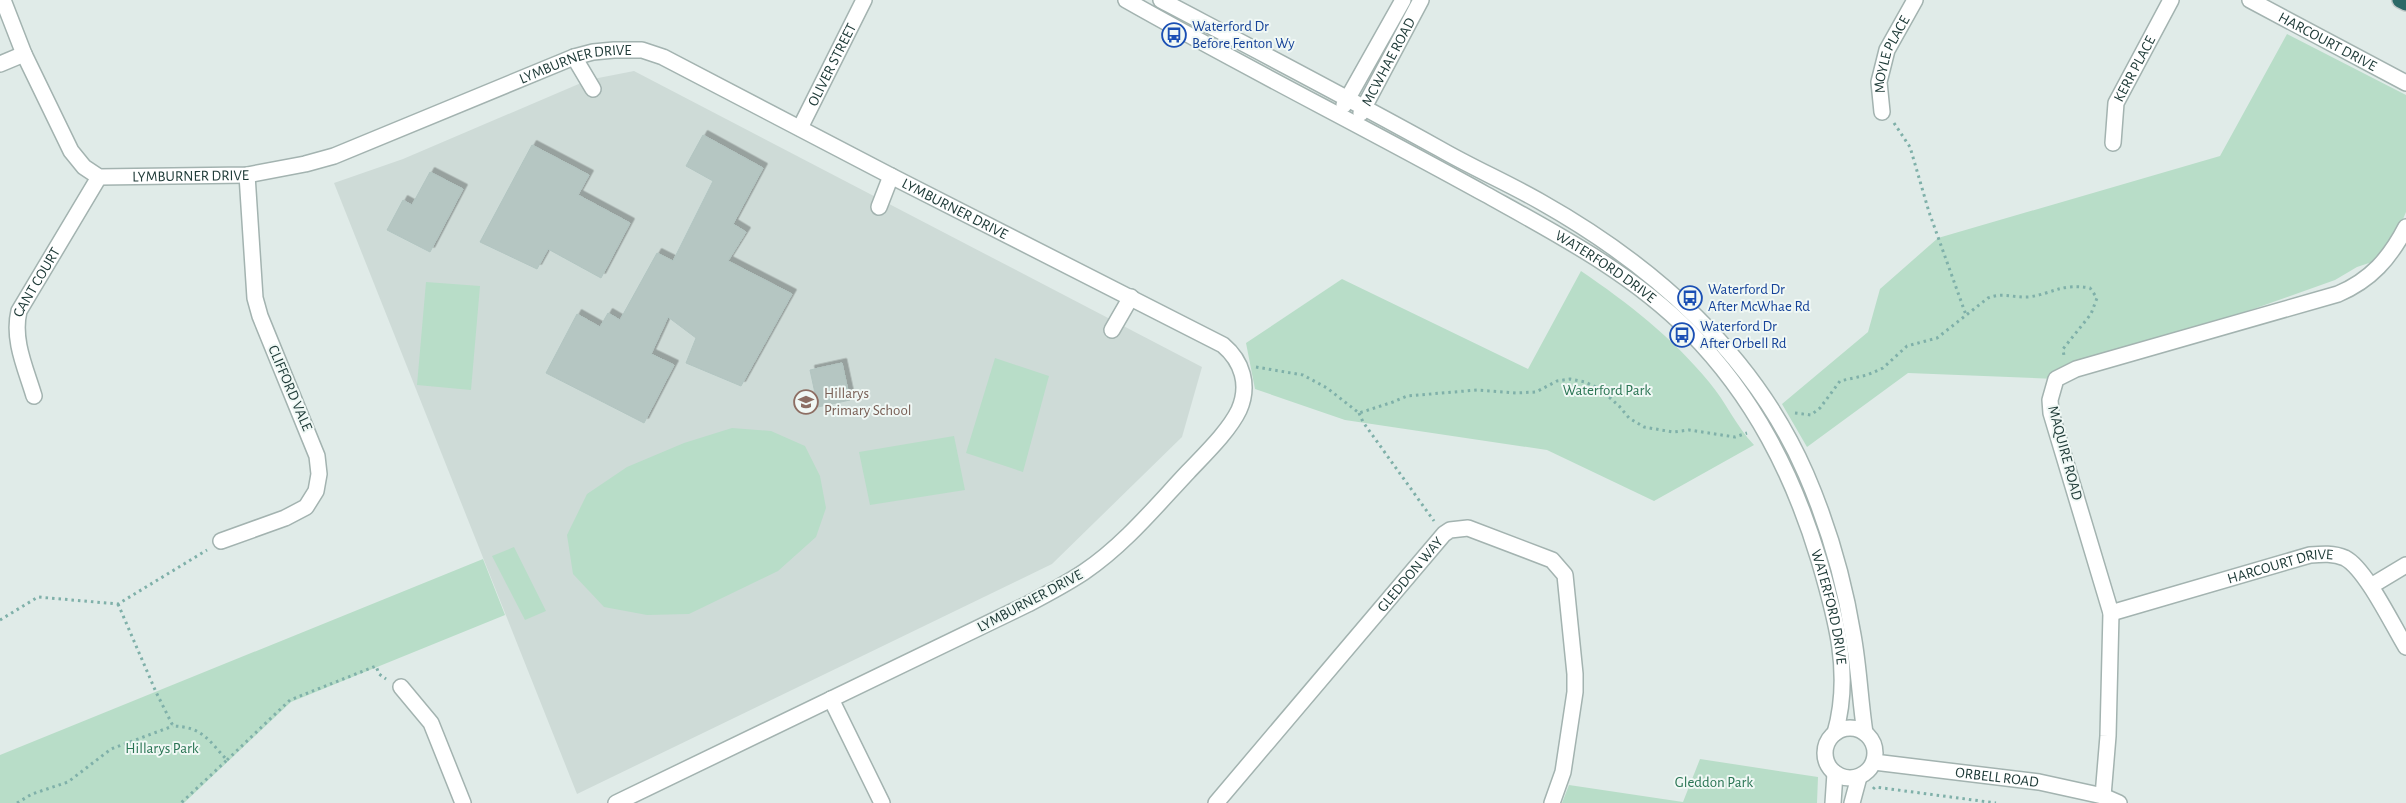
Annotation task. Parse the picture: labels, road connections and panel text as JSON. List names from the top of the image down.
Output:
{
  "streets": {
    "street": [
      "HARCOURT DRIVE",
      "MOYLE PLACE",
      "MCWHAE ROAD",
      "OLIVER STREET",
      "LYMBURNER DRIVE",
      "KERR PLACE",
      "WATERFORD DRIVE",
      "CANT COURT",
      "CLIFFORD VALE",
      "MAQUIRE ROAD",
      "GLEDDON WAY",
      "ORBELL ROAD"
    ]
  },
  "crossings": [
    ["HARCOURT DRIVE", "MAQUIRE ROAD"],
    ["MCWHAE ROAD", "WATERFORD DRIVE"],
    ["OLIVER STREET", "LYMBURNER DRIVE"],
    ["LYMBURNER DRIVE", "CANT COURT"],
    ["LYMBURNER DRIVE", "CLIFFORD VALE"],
    ["WATERFORD DRIVE", "ORBELL ROAD"],
    ["MAQUIRE ROAD", "ORBELL ROAD"]
  ],
  "parks": ["Waterford Park", "Hillarys Park", "Gleddon Park"],
  "places": {
    "bus stop": ["Waterford Dr Before Fenton Wy", "Waterford Dr After McWhae Rd", "Waterford Dr After Orbell Rd"],
    "school or university": ["Hillarys Primary School"]
  }
}
